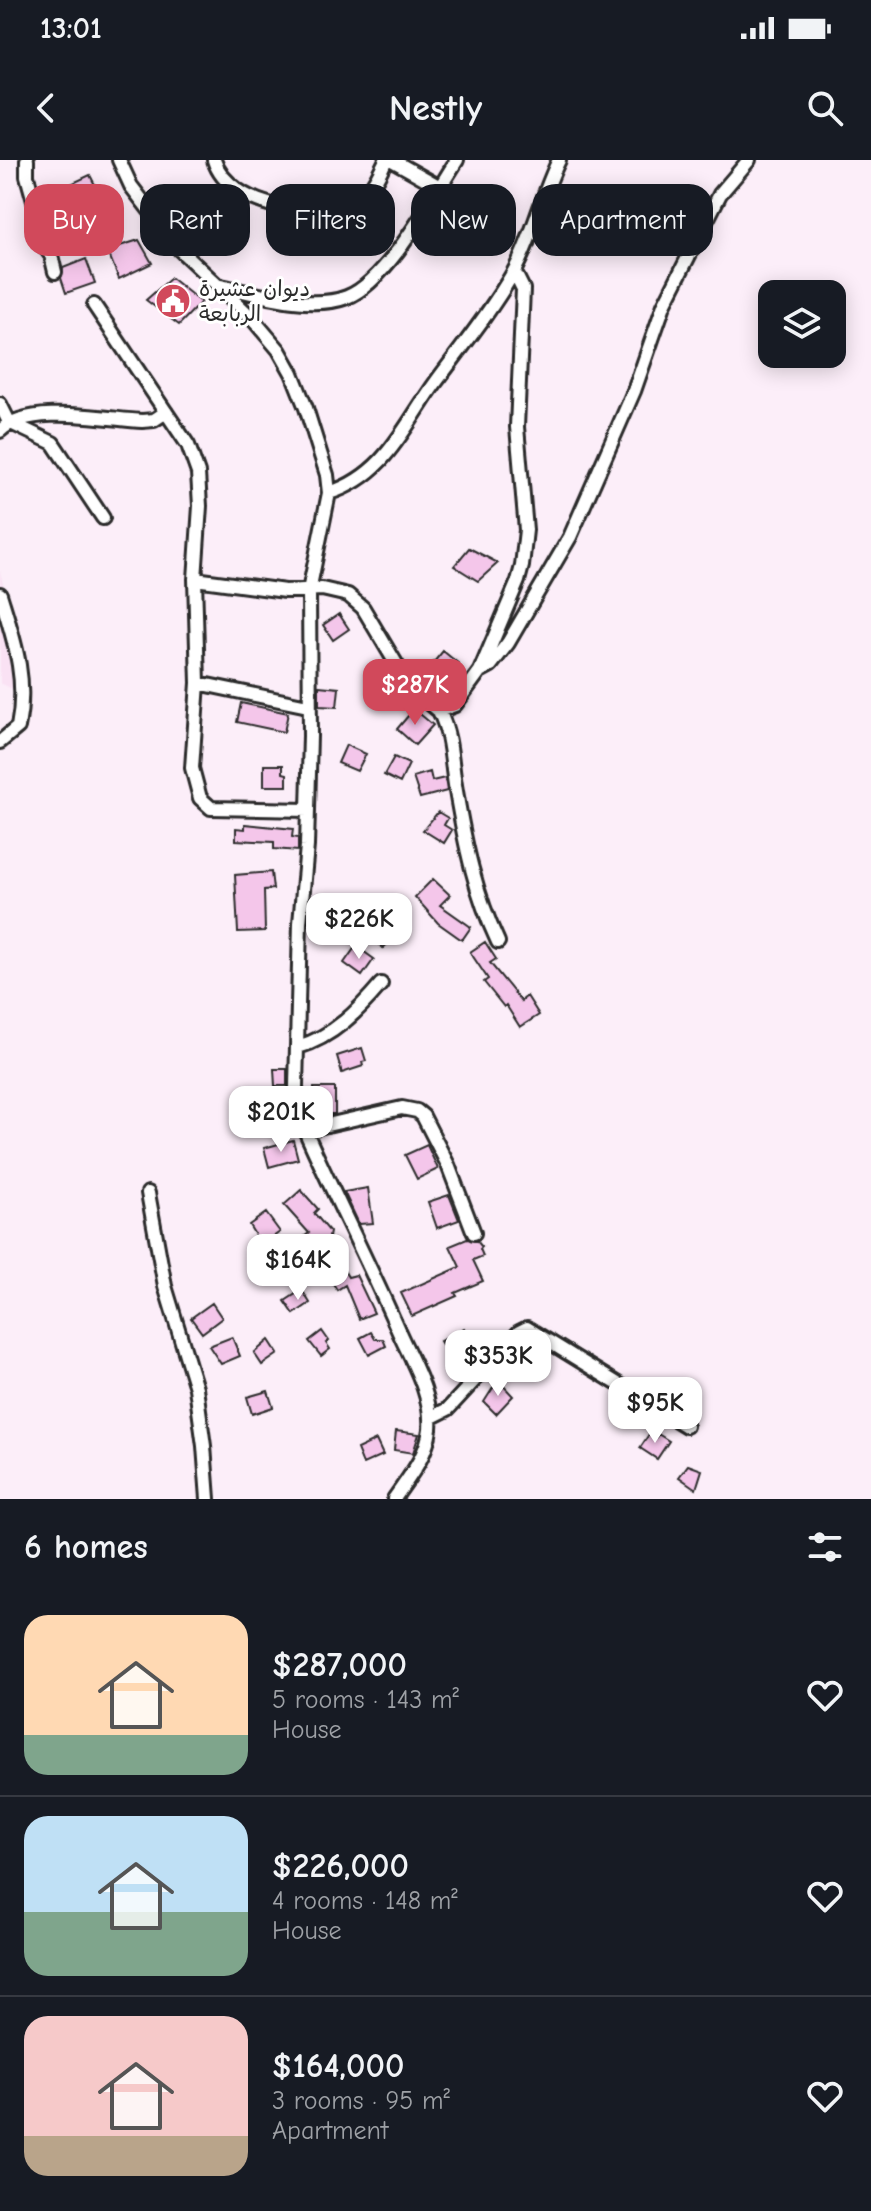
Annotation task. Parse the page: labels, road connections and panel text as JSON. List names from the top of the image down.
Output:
{
  "places": {
    "public building": ["ديوان عشيرة الربابعة"]
  },
  "page": {
    "status": "13:01",
    "header": "Nestly",
    "chip": [
      "Buy",
      "Rent",
      "Filters",
      "New",
      "Apartment"
    ],
    "price": [
      "$287K",
      "$226K",
      "$201K",
      "$164K",
      "$353K",
      "$95K"
    ],
    "heading": "6 homes",
    "list": [
      {
        "name": "$287,000",
        "note": "5 rooms · 143 m² · House"
      },
      {
        "name": "$226,000",
        "note": "4 rooms · 148 m² · House"
      },
      {
        "name": "$164,000",
        "note": "3 rooms · 95 m² · Apartment"
      }
    ]
  }
}
